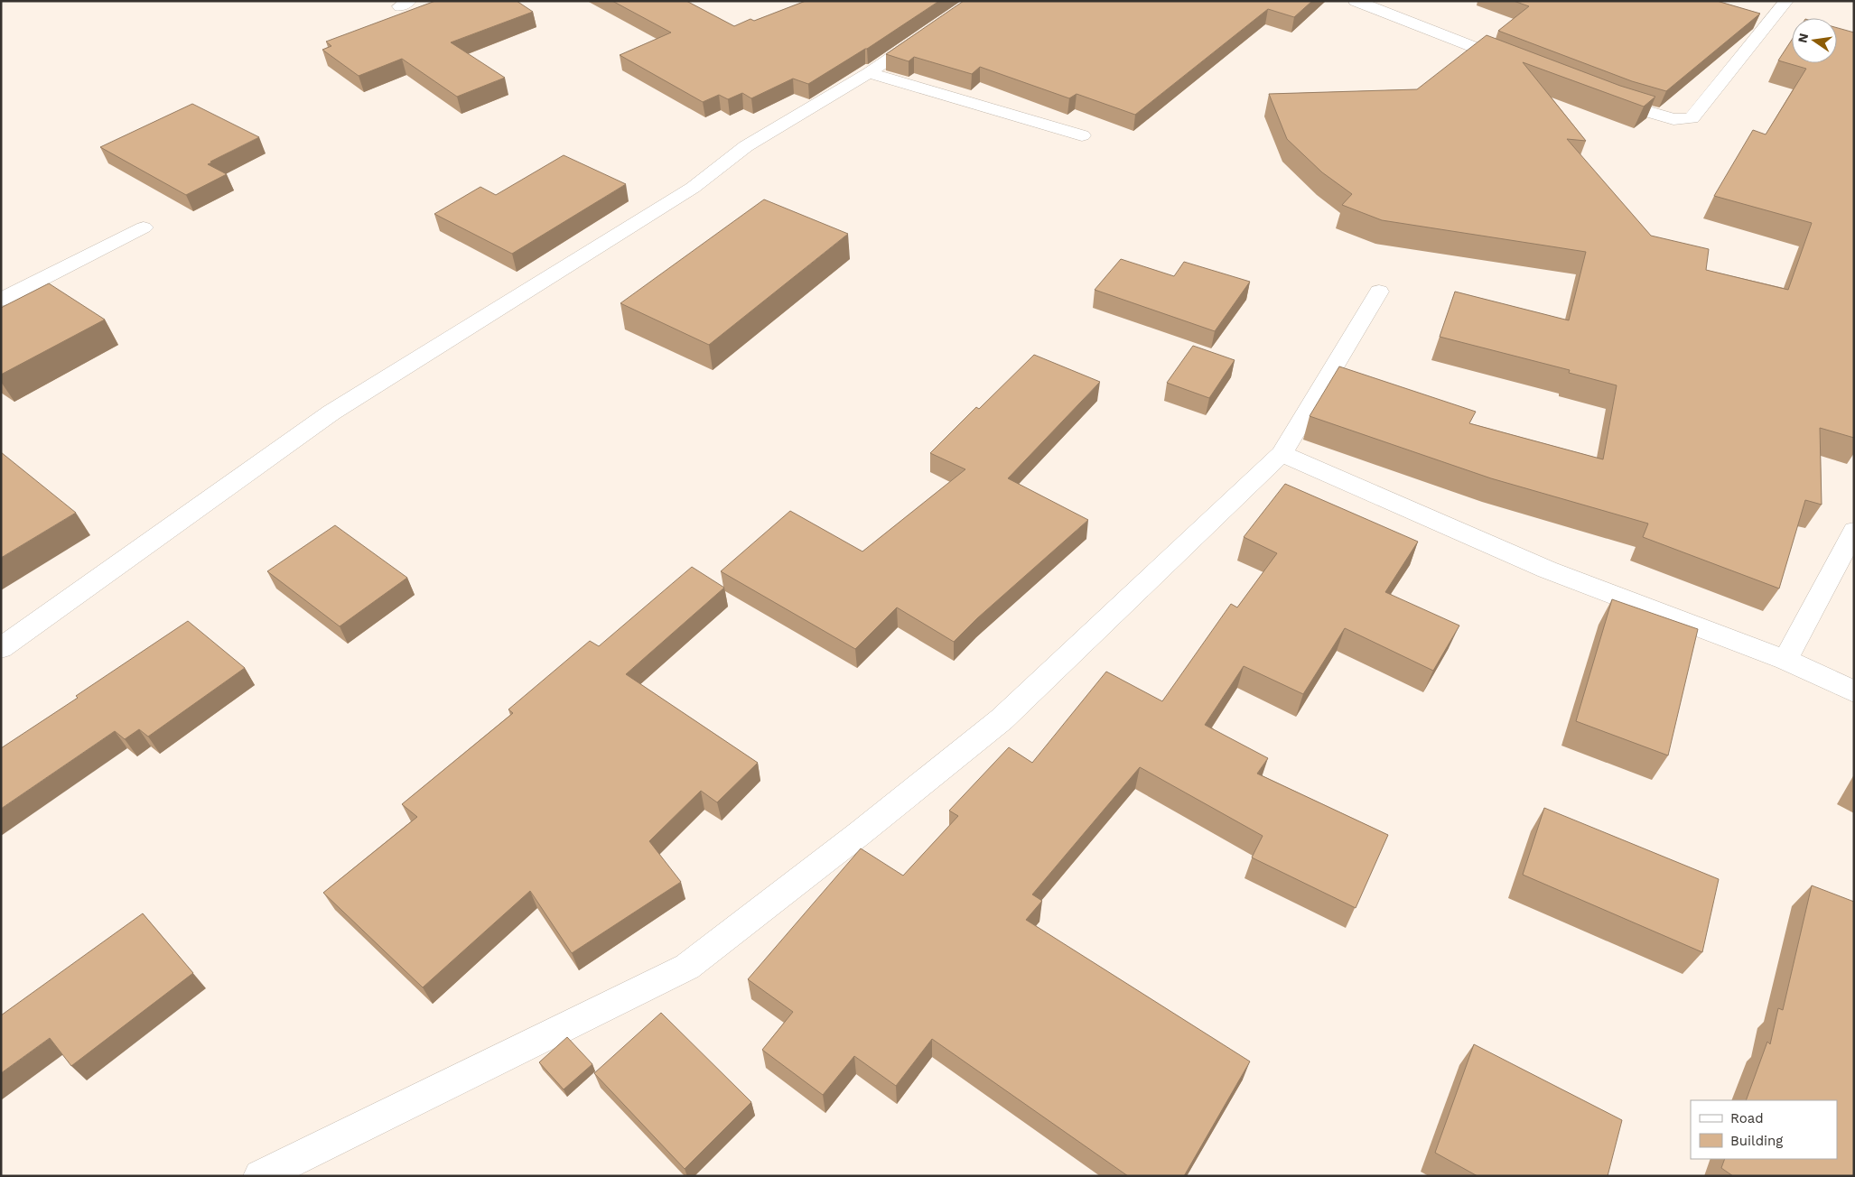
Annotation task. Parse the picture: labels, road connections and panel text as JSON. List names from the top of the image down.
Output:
{
  "legend": ["Road", "Building"],
  "north": "left"
}
